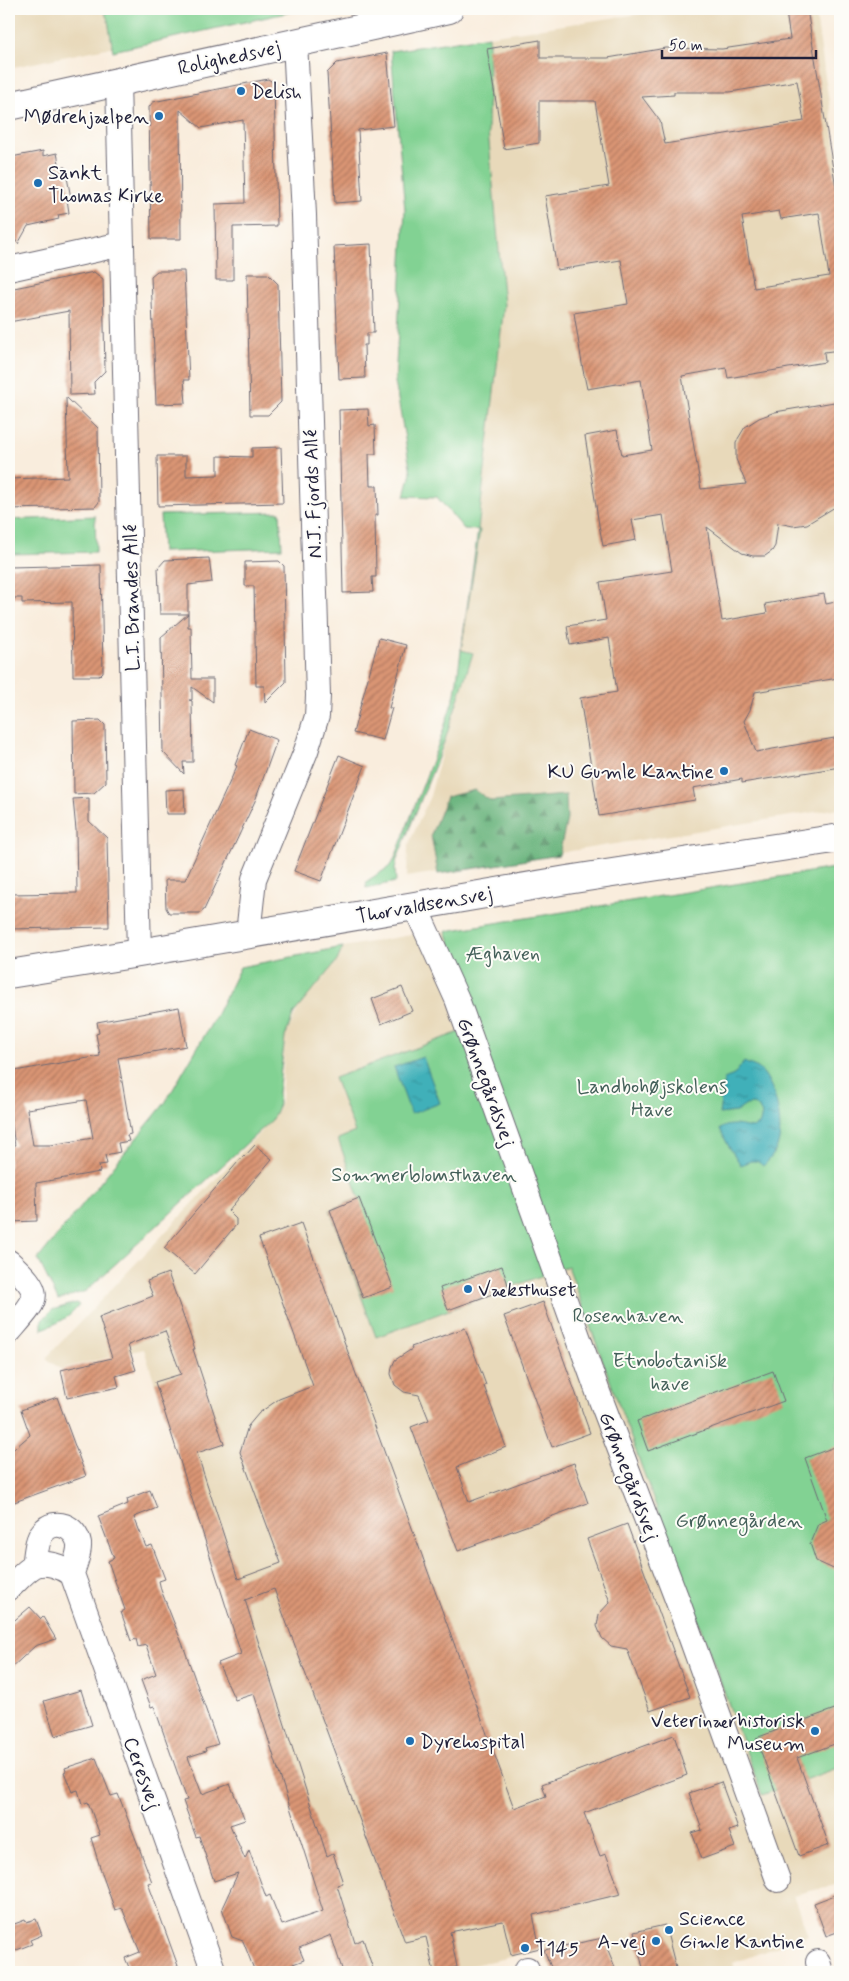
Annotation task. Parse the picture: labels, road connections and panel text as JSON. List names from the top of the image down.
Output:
{
  "streets": {
    "street": [
      "Rolighedsvej",
      "N.J. Fjords Allé",
      "L.I. Brandes Allé",
      "Thorvaldsensvej",
      "Grønnegårdsvej",
      "Ceresvej"
    ]
  },
  "crossings": [
    ["Rolighedsvej", "N.J. Fjords Allé"],
    ["Rolighedsvej", "L.I. Brandes Allé"],
    ["N.J. Fjords Allé", "Thorvaldsensvej"],
    ["L.I. Brandes Allé", "Thorvaldsensvej"],
    ["Thorvaldsensvej", "Grønnegårdsvej"]
  ],
  "parks": [
    "Æghaven",
    "Landbohøjskolens Have",
    "Sommerblomsthaven",
    "Rosenhaven",
    "Etnobotanisk have",
    "Grønnegården"
  ],
  "places": [
    "Delish",
    "Mødrehjælpen",
    "Sankt Thomas Kirke",
    "KU Gumle Kantine",
    "Væksthuset",
    "Veterinærhistorisk Museum",
    "Dyrehospital",
    "Science Gimle Kantine",
    "A-vej",
    "T145"
  ],
  "scale_bar": "50 m"
}
